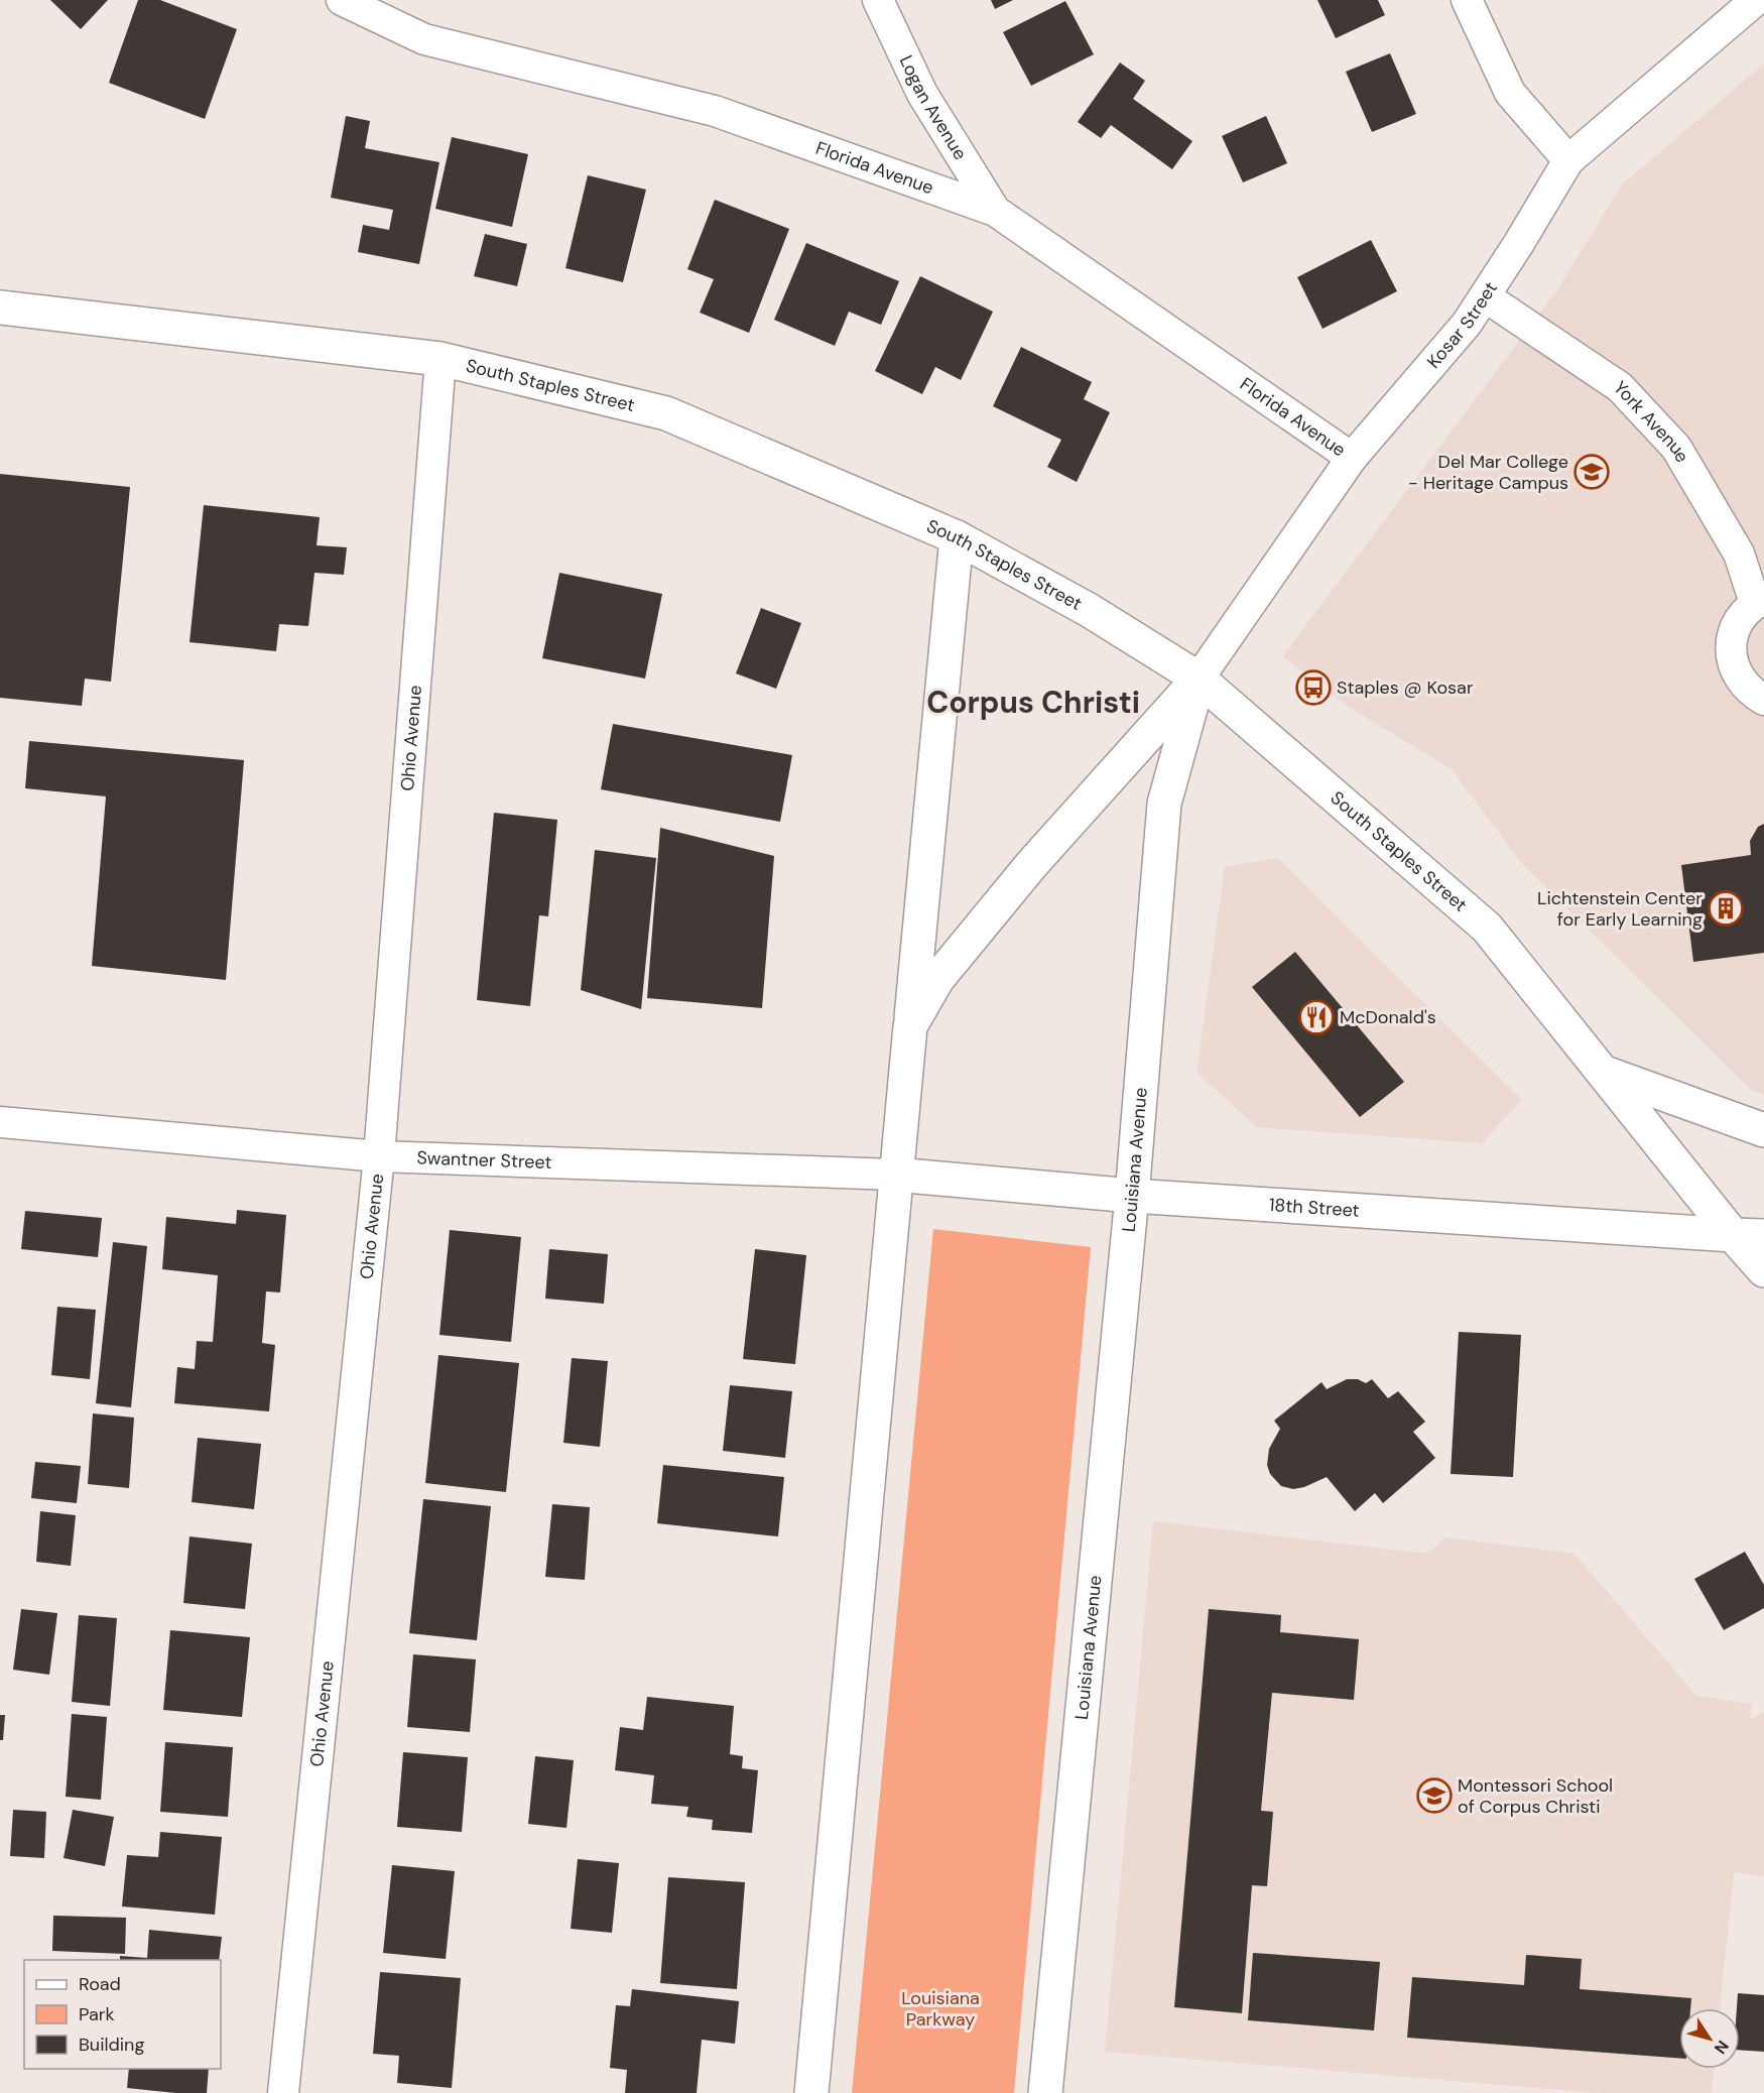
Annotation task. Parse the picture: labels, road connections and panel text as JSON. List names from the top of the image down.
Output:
{
  "streets": {
    "main road": ["South Staples Street", "Louisiana Avenue", "18th Street"],
    "street": [
      "Logan Avenue",
      "Florida Avenue",
      "Kosar Street",
      "York Avenue",
      "Ohio Avenue",
      "Swantner Street"
    ]
  },
  "crossings": [
    ["Logan Avenue", "Florida Avenue"],
    ["Florida Avenue", "Kosar Street"],
    ["Kosar Street", "South Staples Street"],
    ["Kosar Street", "York Avenue"],
    ["Kosar Street", "Louisiana Avenue"],
    ["South Staples Street", "Ohio Avenue"],
    ["South Staples Street", "Louisiana Avenue"],
    ["South Staples Street", "18th Street"],
    ["Ohio Avenue", "Swantner Street"],
    ["Swantner Street", "18th Street"],
    ["Louisiana Avenue", "18th Street"]
  ],
  "districts": ["Corpus Christi"],
  "parks": ["Louisiana Parkway"],
  "places": {
    "school or university": ["Del Mar College - Heritage Campus", "Montessori School of Corpus Christi"],
    "bus stop": ["Staples @ Kosar"],
    "building": ["Lichtenstein Center for Early Learning"],
    "restaurant": ["McDonald's"]
  },
  "legend": ["Road", "Park", "Building"],
  "north": "bottom right"
}
